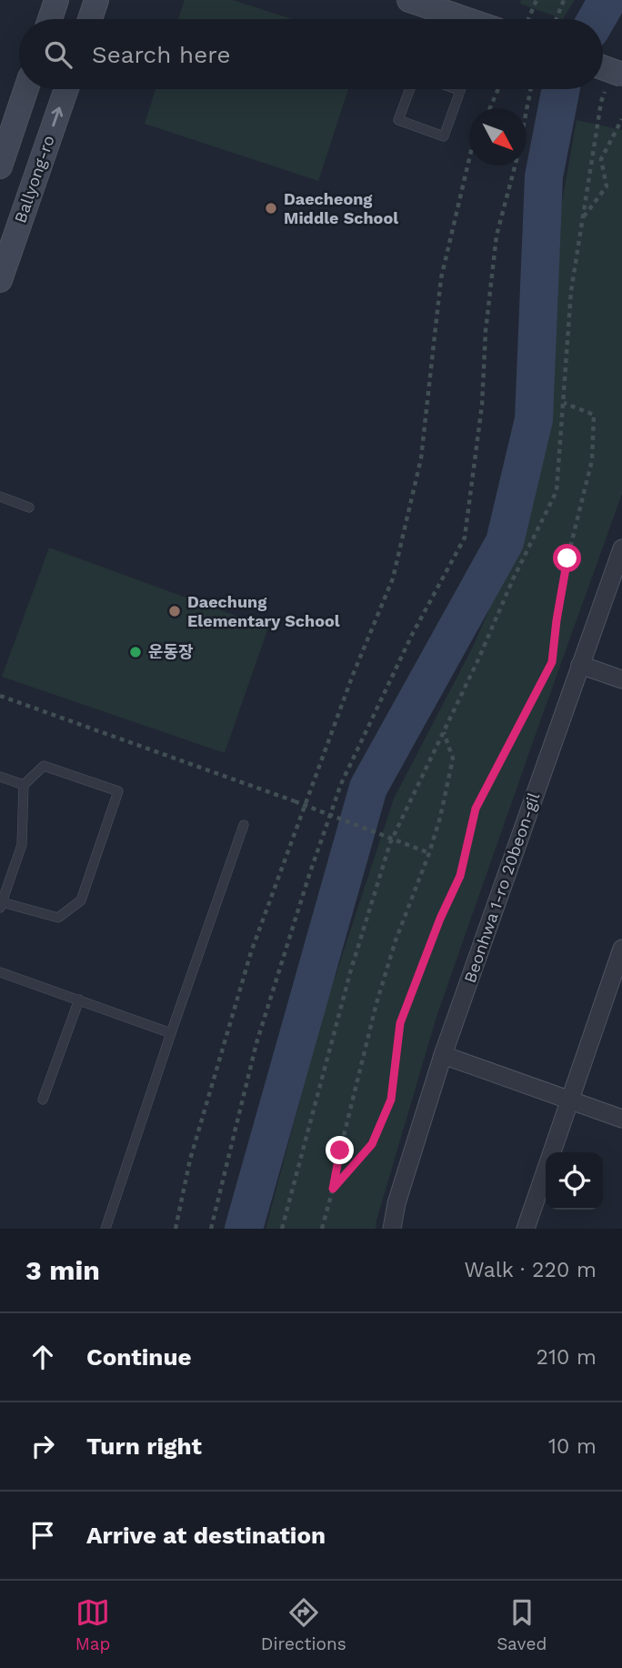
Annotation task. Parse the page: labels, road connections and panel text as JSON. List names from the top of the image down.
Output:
{
  "streets": {
    "street": ["Ballyong-ro", "Beonhwa 1-ro 20beon-gil"]
  },
  "places": ["Daecheong Middle School", "Daechung Elementary School", "운동장"],
  "north": "bottom right",
  "page": {
    "search": "Search here",
    "heading": ["3 min", "Walk · 220 m"],
    "list": [
      ["Continue", "210 m"],
      ["Turn right", "10 m"],
      "Arrive at destination"
    ],
    "nav": ["Map", "Directions", "Saved"]
  }
}
